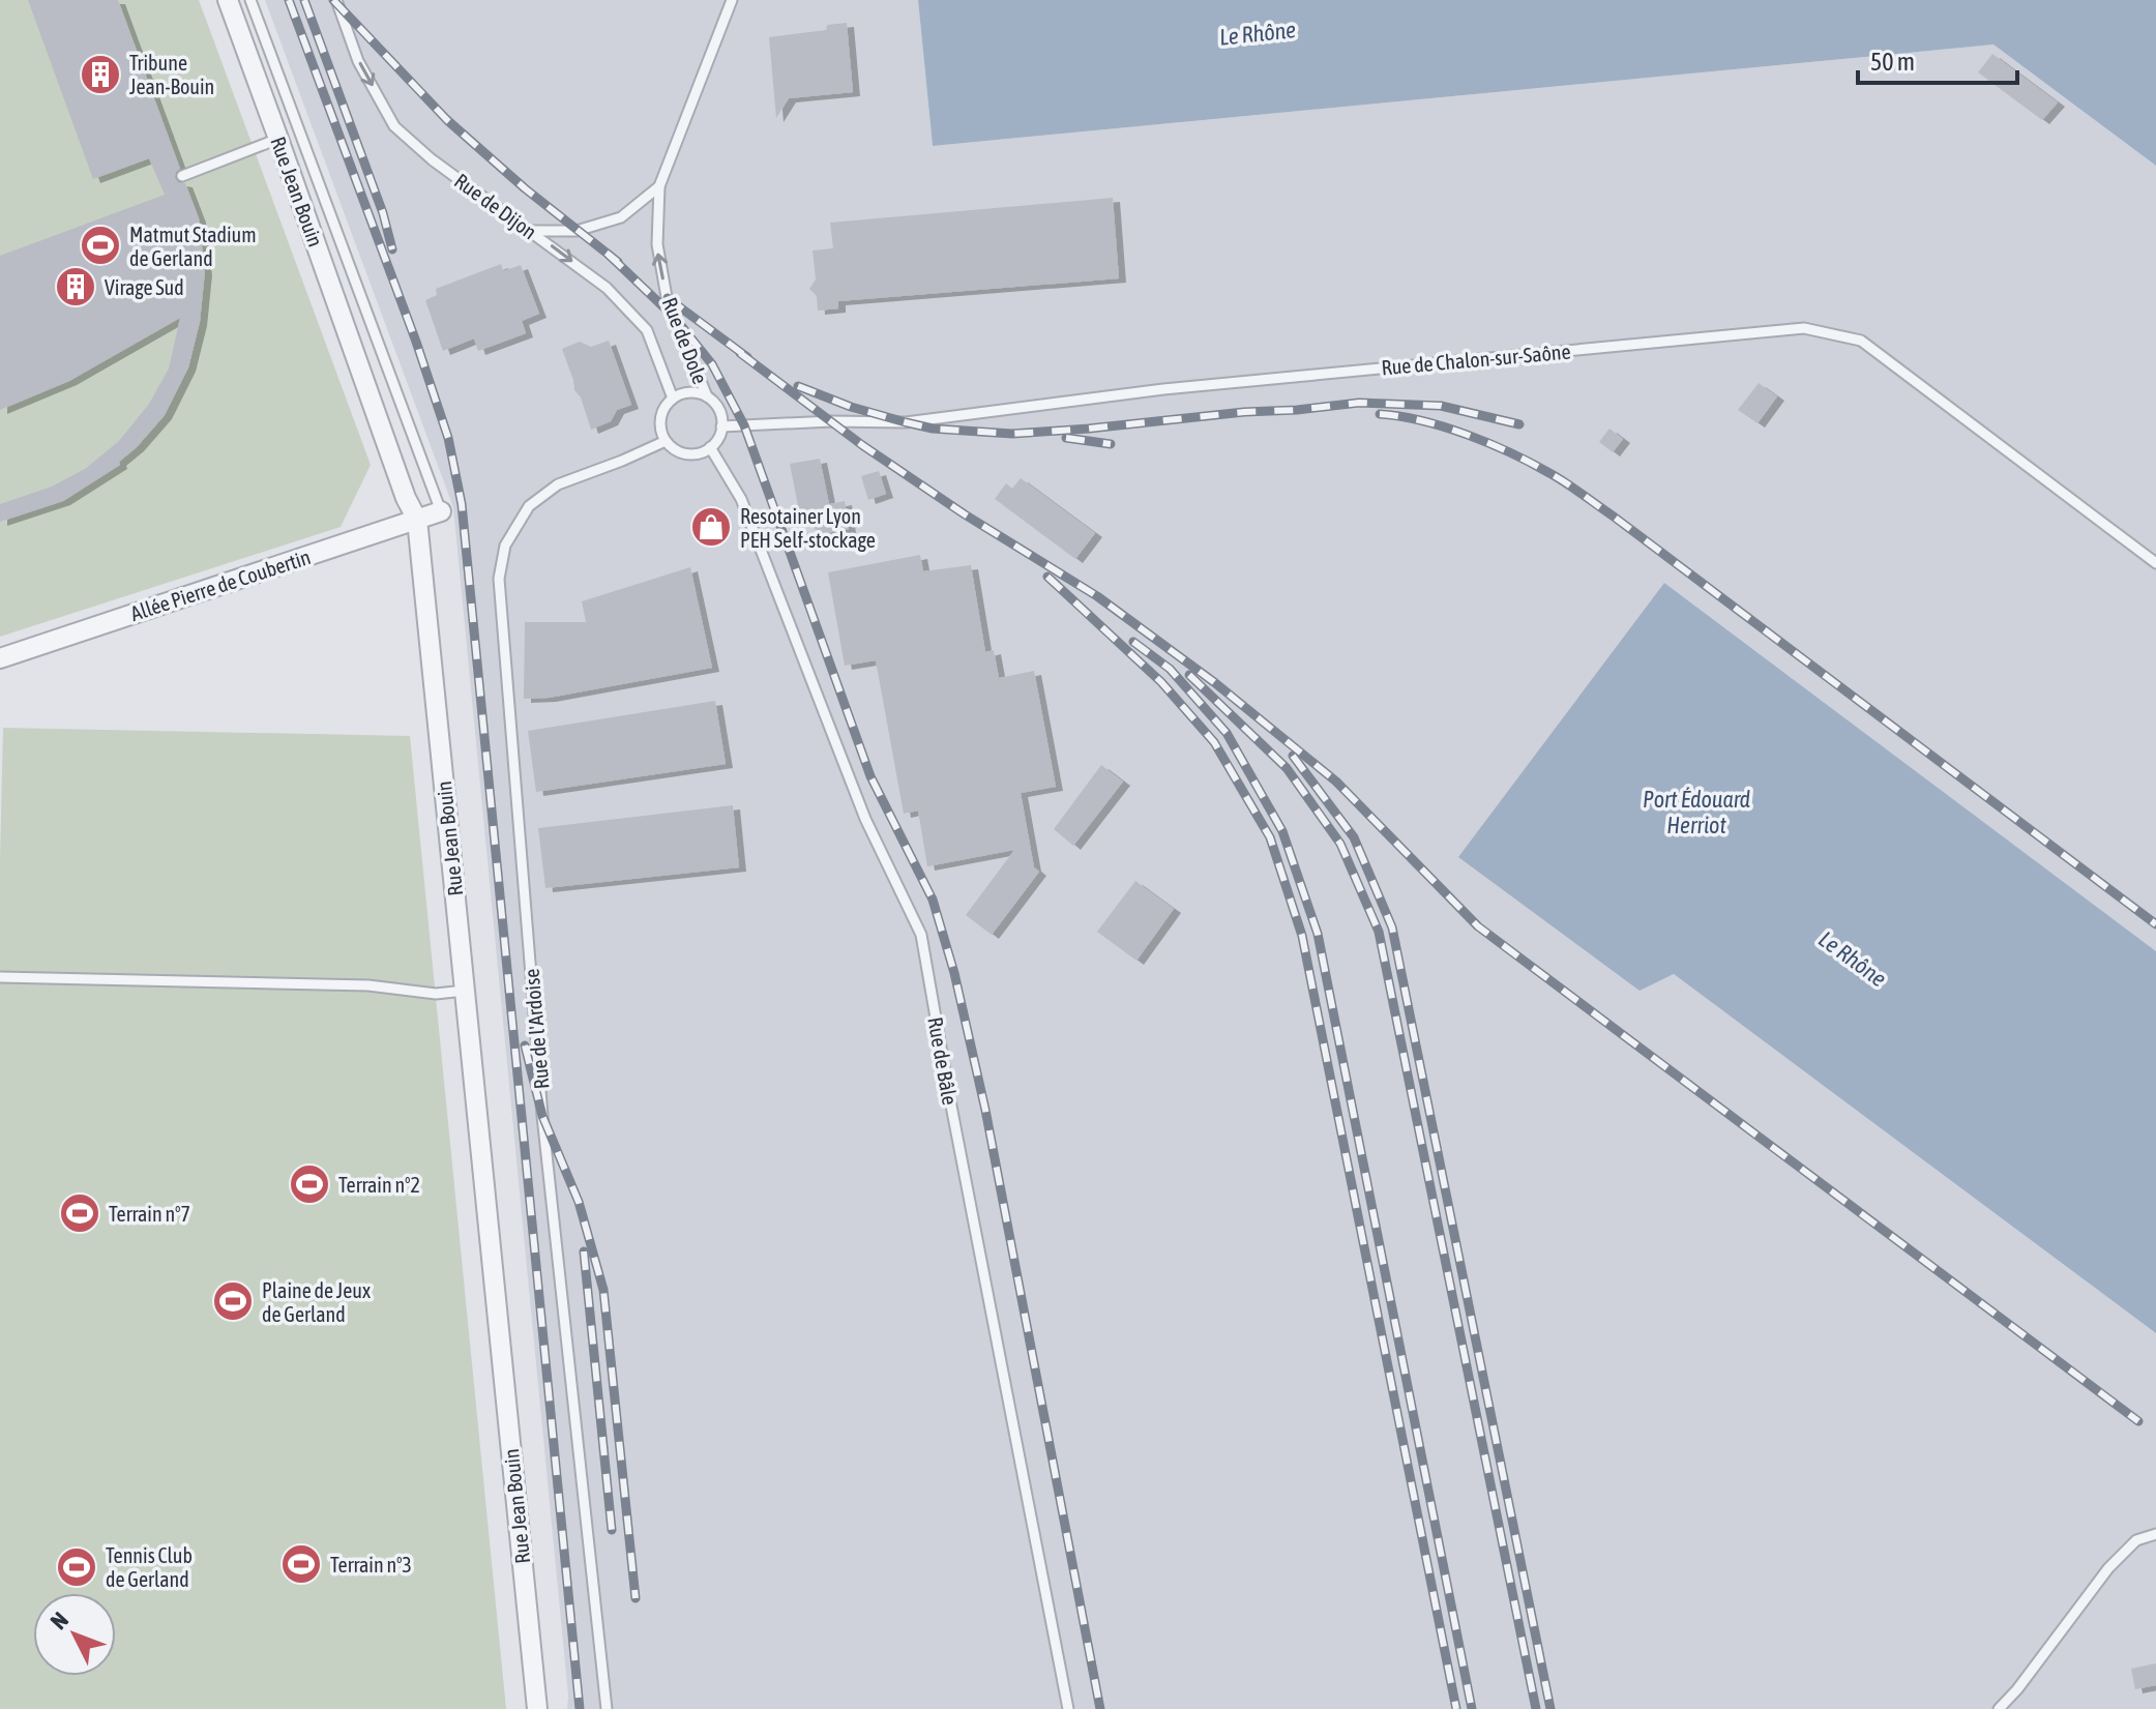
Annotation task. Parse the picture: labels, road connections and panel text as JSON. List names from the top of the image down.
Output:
{
  "streets": {
    "street": ["Rue Jean Bouin", "Allée Pierre de Coubertin"],
    "lane": [
      "Rue de Dijon",
      "Rue de Dole",
      "Rue de Chalon-sur-Saône",
      "Rue de l'Ardoise",
      "Rue de Bâle"
    ]
  },
  "crossings": [
    ["Rue Jean Bouin", "Allée Pierre de Coubertin"],
    ["Rue de Dijon", "Rue de Dole"],
    ["Rue de Dijon", "Rue de Chalon-sur-Saône"],
    ["Rue de Dijon", "Rue de l'Ardoise"],
    ["Rue de Dijon", "Rue de Bâle"],
    ["Rue de Dole", "Rue de Chalon-sur-Saône"],
    ["Rue de Dole", "Rue de l'Ardoise"],
    ["Rue de Dole", "Rue de Bâle"],
    ["Rue de Chalon-sur-Saône", "Rue de l'Ardoise"],
    ["Rue de Chalon-sur-Saône", "Rue de Bâle"],
    ["Rue de l'Ardoise", "Rue de Bâle"]
  ],
  "one_way": ["Rue de Dijon", "Rue de Dole"],
  "water": ["Le Rhône", "Port Édouard Herriot"],
  "places": {
    "building": ["Tribune Jean-Bouin", "Virage Sud"],
    "sports": [
      "Matmut Stadium de Gerland",
      "Terrain n°2",
      "Terrain n°7",
      "Plaine de Jeux de Gerland",
      "Terrain n°3",
      "Tennis Club de Gerland"
    ],
    "shop": ["Resotainer Lyon PEH Self-stockage"]
  },
  "scale_bar": "50 m",
  "north": "top left"
}
